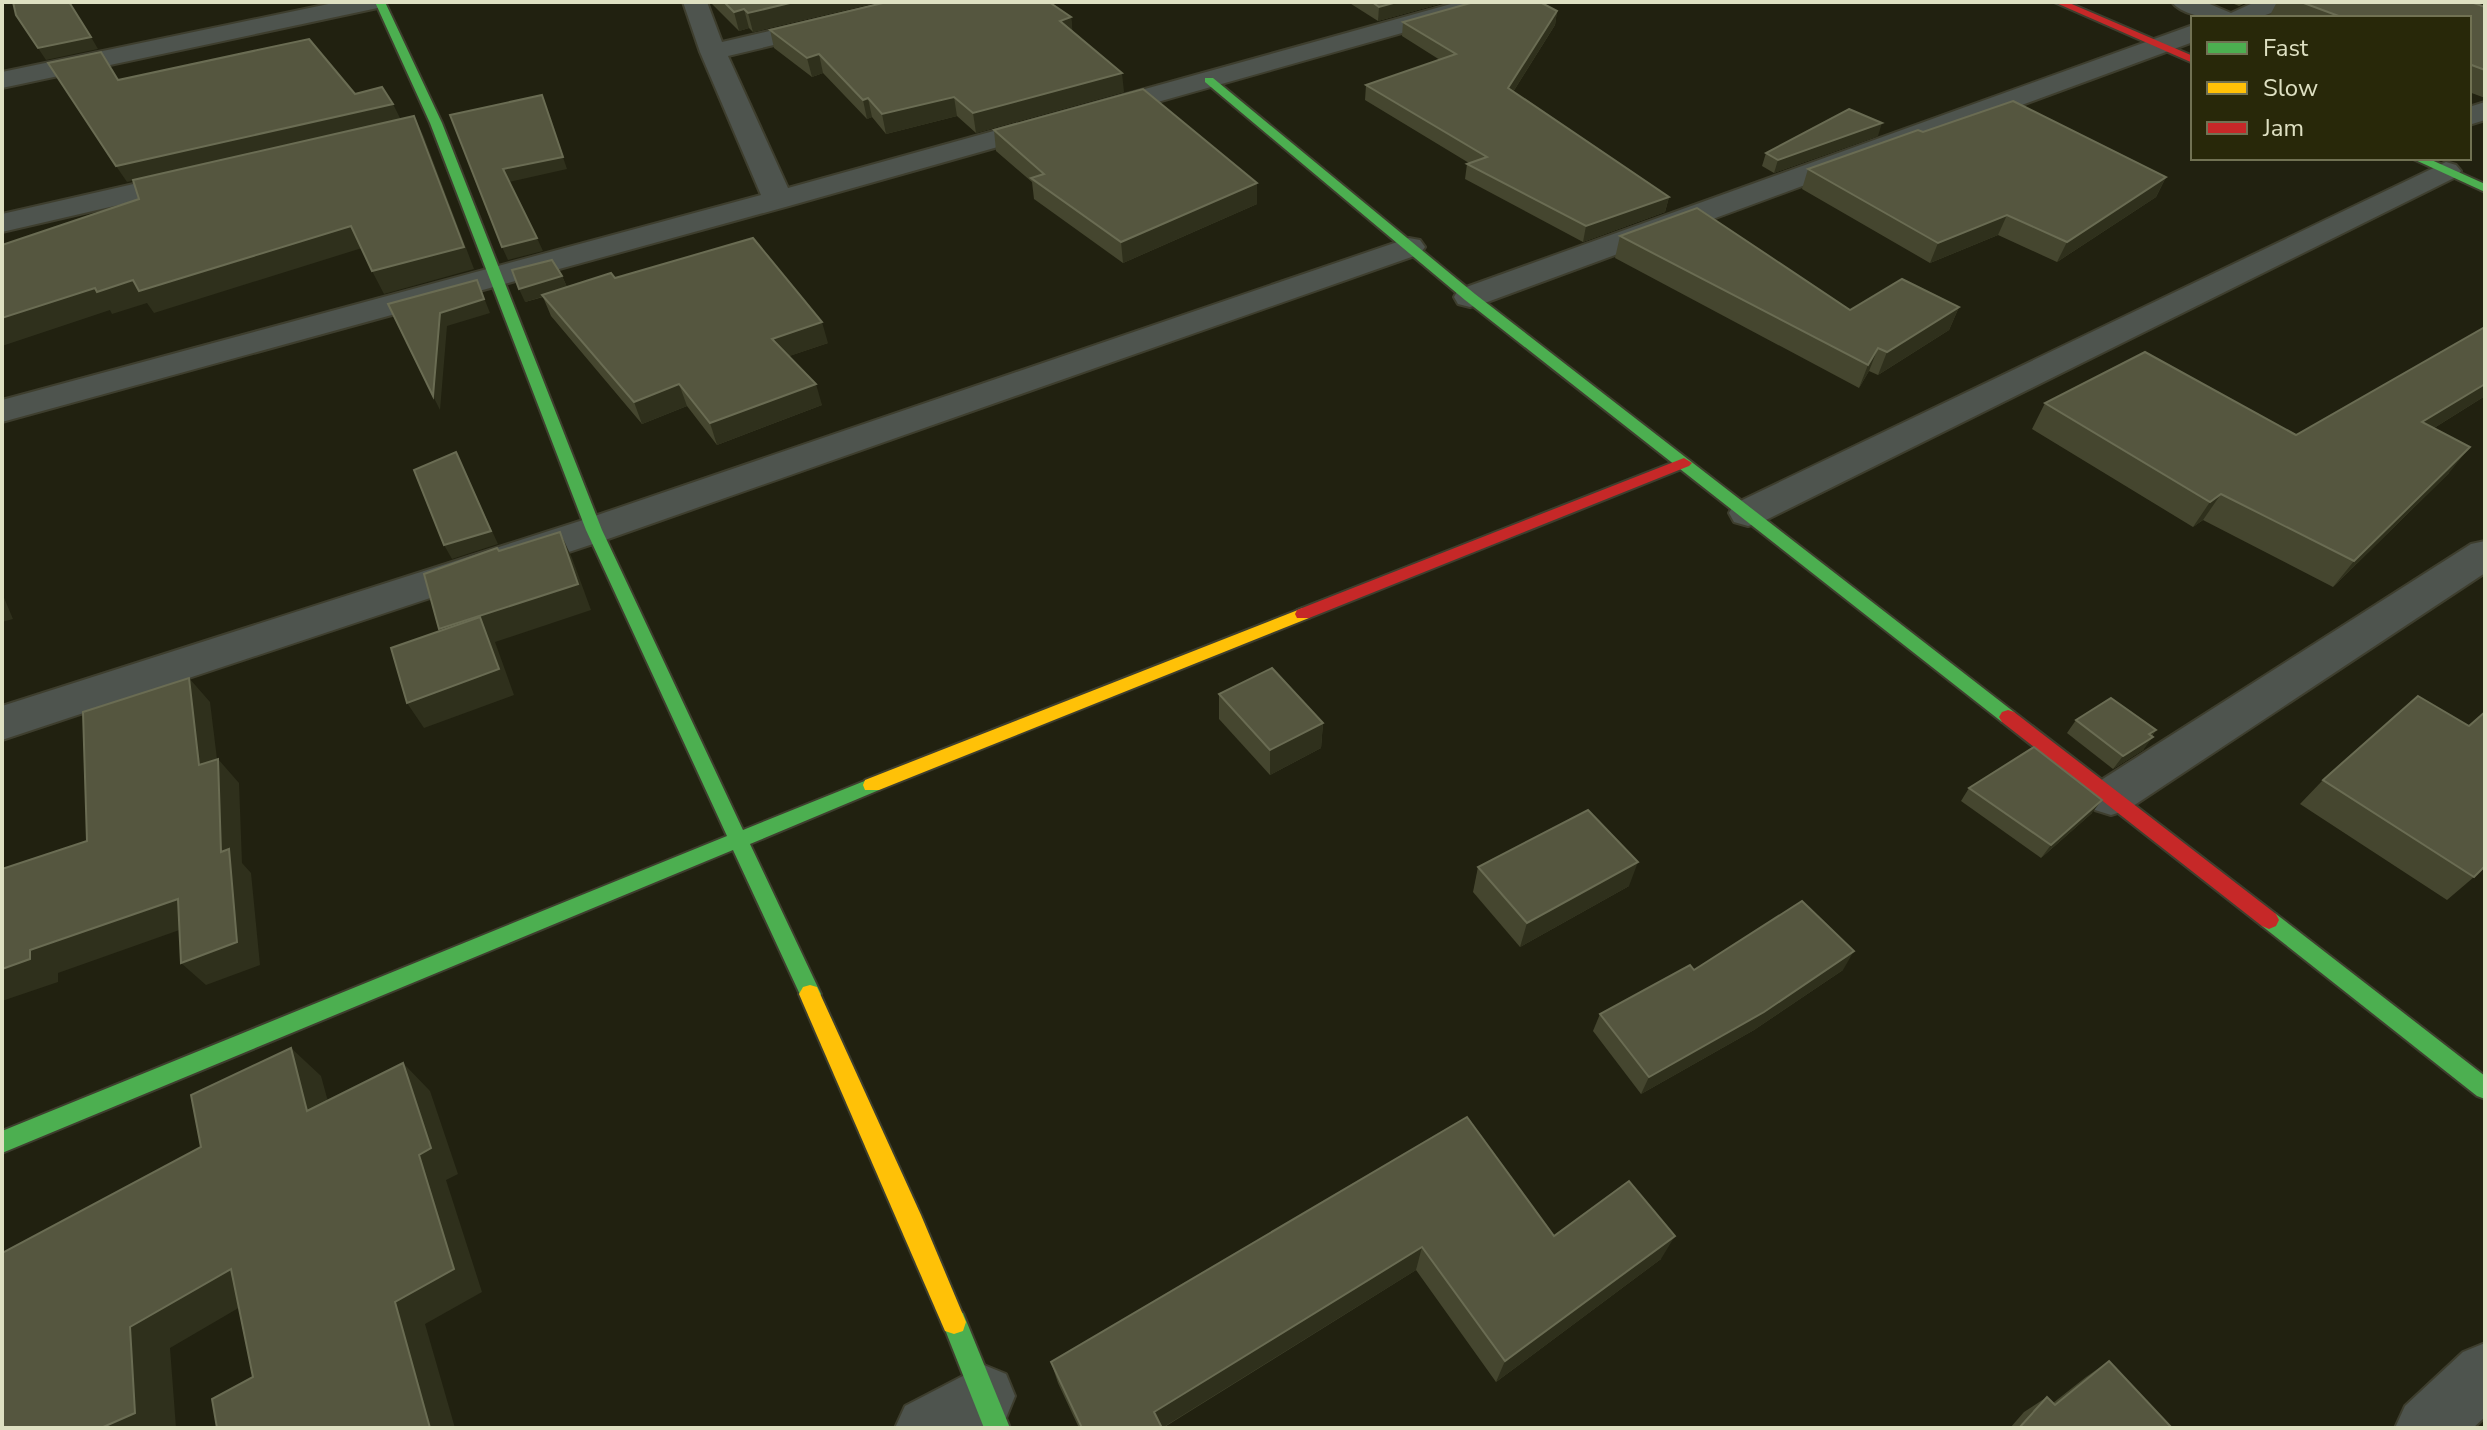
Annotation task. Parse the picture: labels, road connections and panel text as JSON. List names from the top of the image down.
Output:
{
  "legend": ["Fast", "Slow", "Jam"]
}
